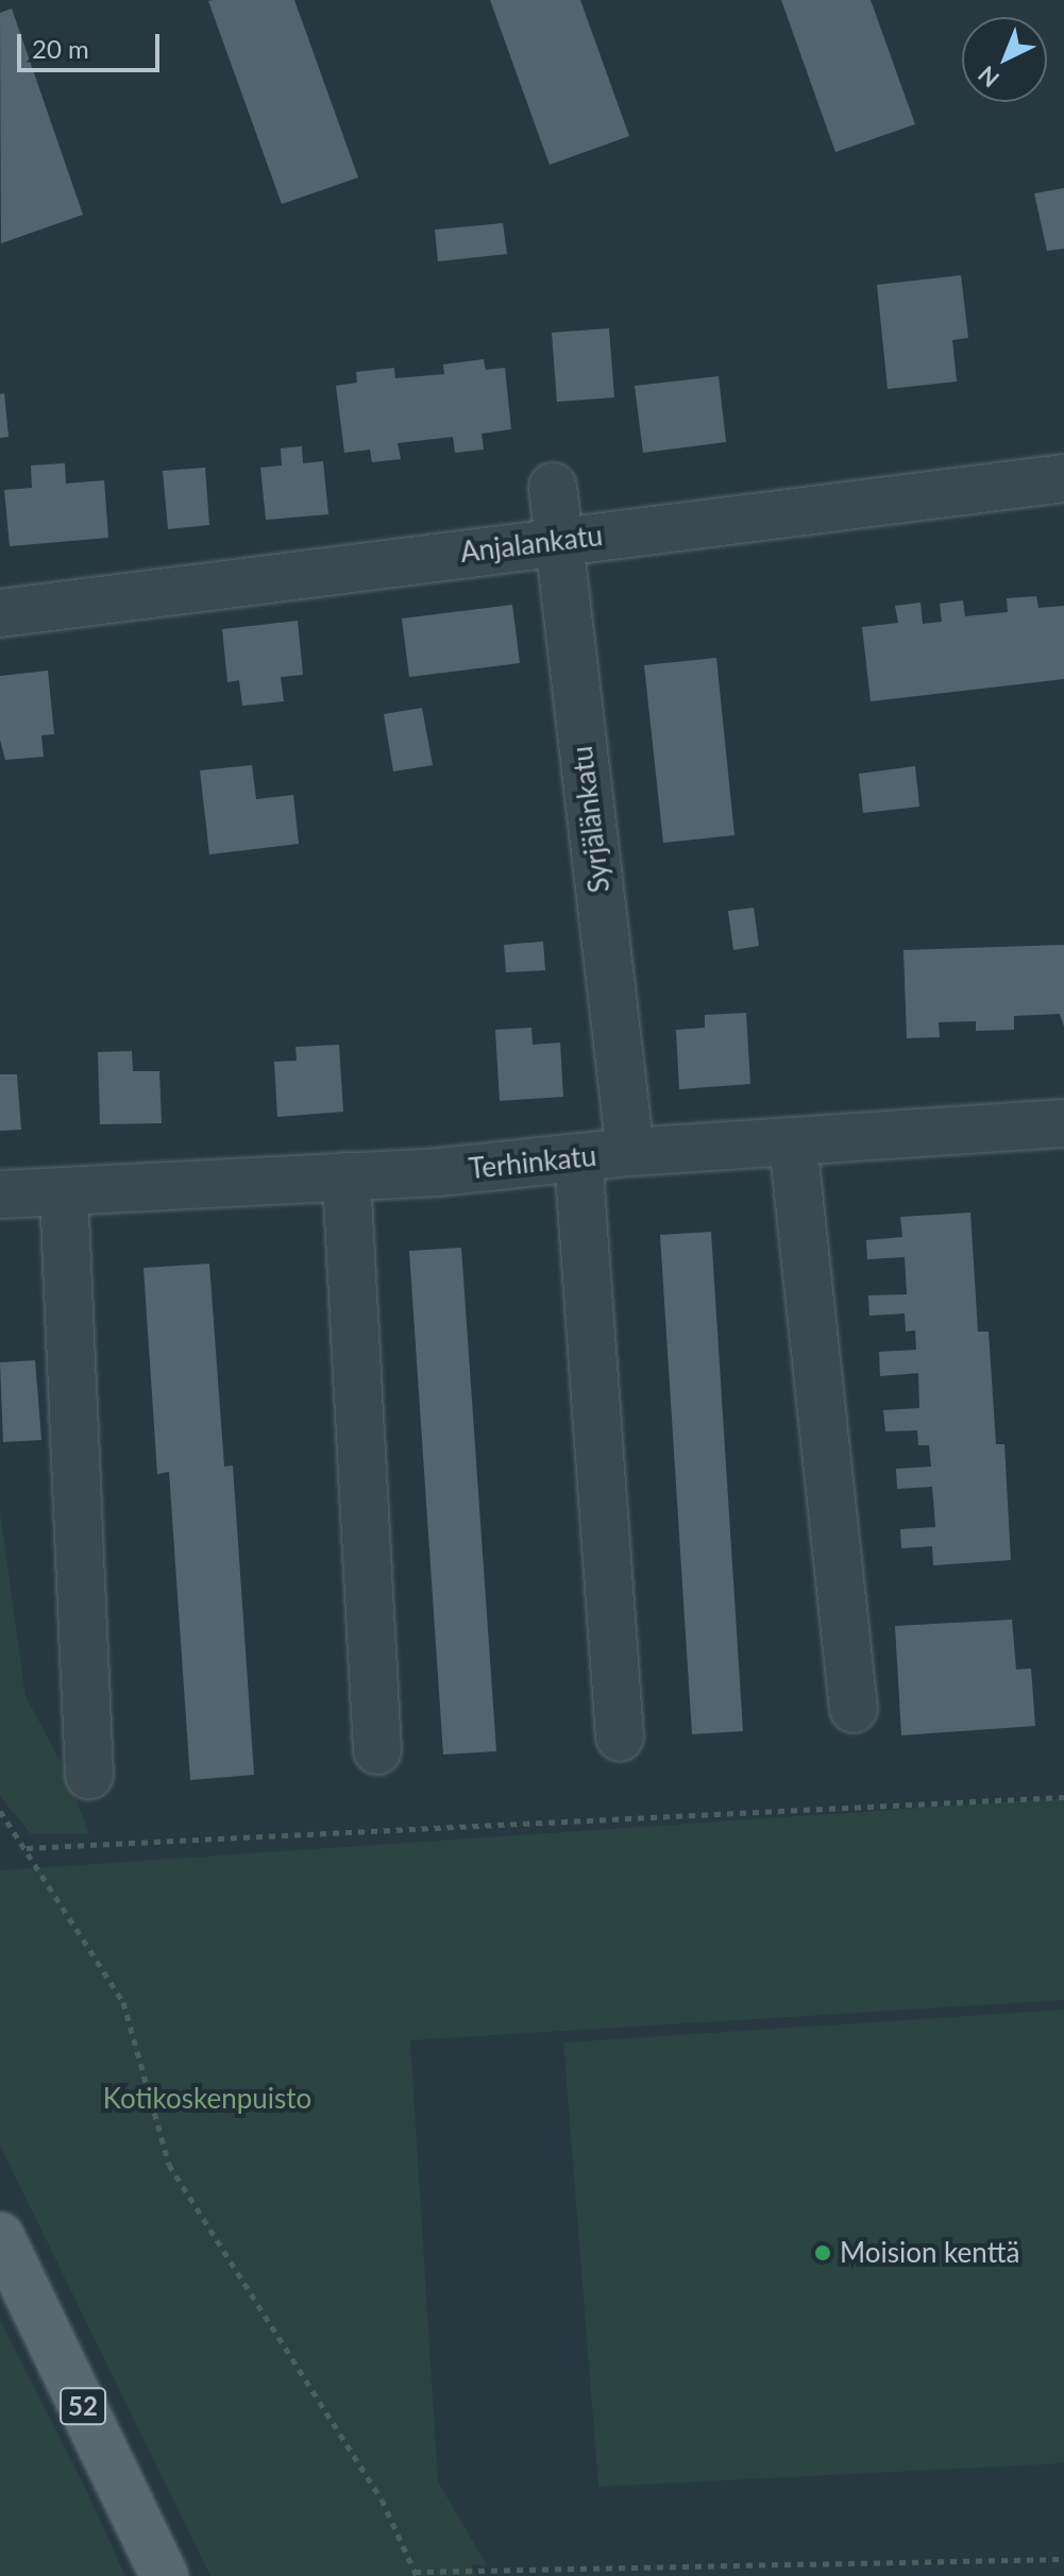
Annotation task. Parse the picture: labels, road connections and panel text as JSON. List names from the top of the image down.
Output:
{
  "streets": {
    "main road": ["52"],
    "street": ["Anjalankatu", "Syrjälänkatu", "Terhinkatu"]
  },
  "crossings": [
    ["Anjalankatu", "Syrjälänkatu"],
    ["Syrjälänkatu", "Terhinkatu"]
  ],
  "parks": ["Kotikoskenpuisto"],
  "places": ["Moision kenttä"],
  "scale_bar": "20 m",
  "north": "bottom left"
}
